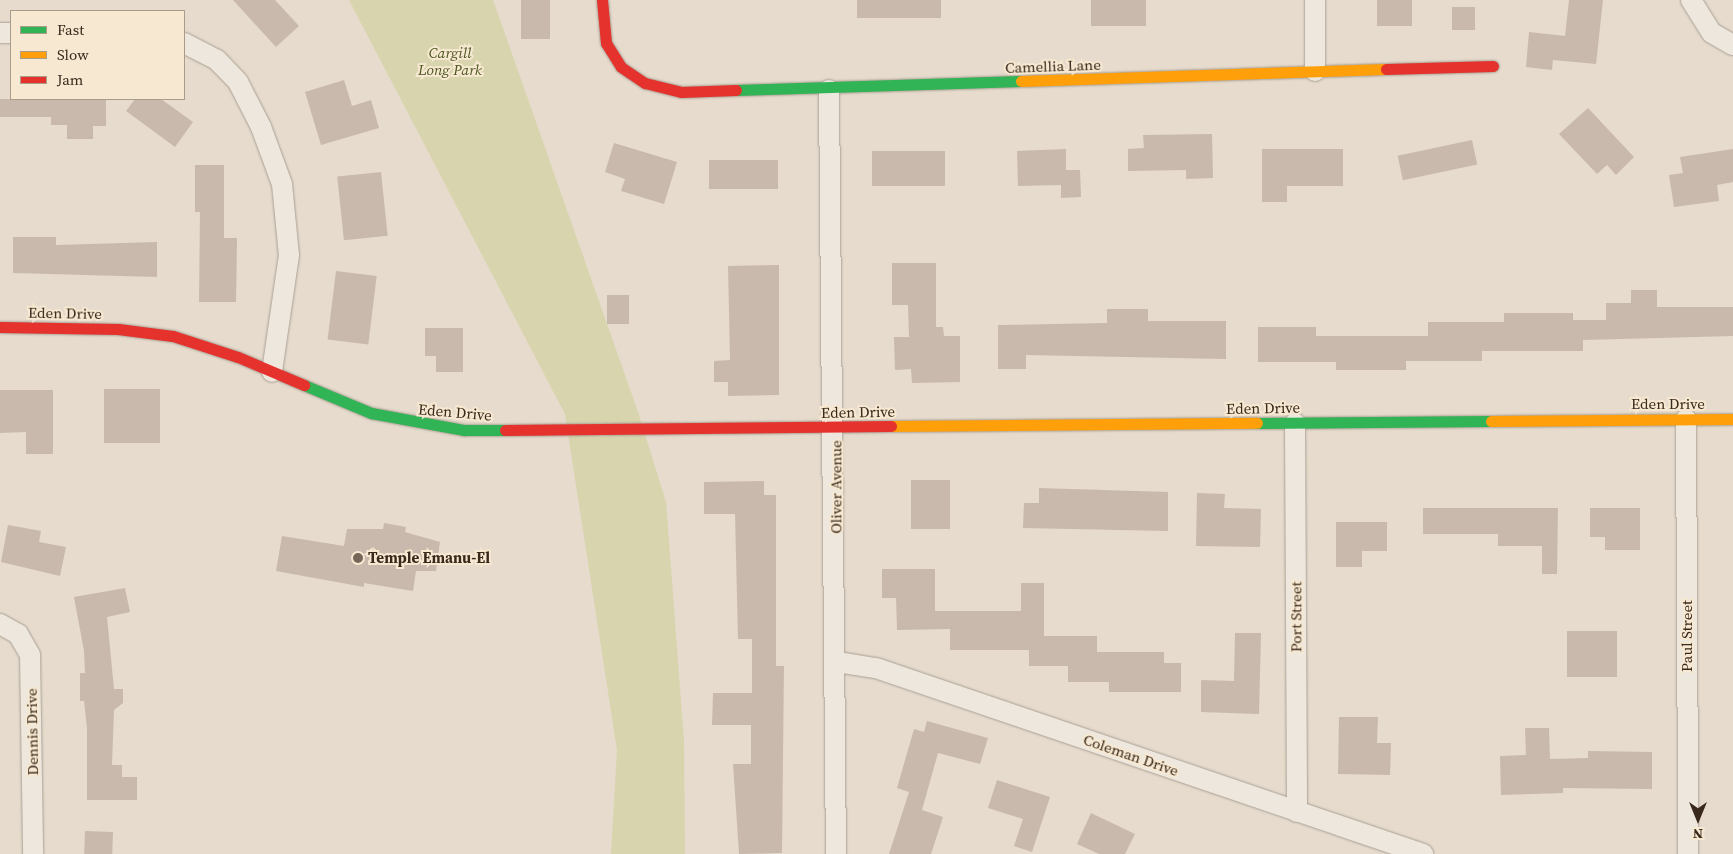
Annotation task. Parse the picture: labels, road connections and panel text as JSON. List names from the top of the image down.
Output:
{
  "streets": {
    "street": [
      "Camellia Lane",
      "Eden Drive",
      "Oliver Avenue",
      "Port Street",
      "Paul Street",
      "Dennis Drive",
      "Coleman Drive"
    ]
  },
  "crossings": [
    ["Camellia Lane", "Oliver Avenue"],
    ["Eden Drive", "Oliver Avenue"],
    ["Eden Drive", "Port Street"],
    ["Eden Drive", "Paul Street"],
    ["Oliver Avenue", "Coleman Drive"],
    ["Port Street", "Coleman Drive"]
  ],
  "parks": ["Cargill Long Park"],
  "places": ["Temple Emanu-El"],
  "legend": ["Fast", "Slow", "Jam"],
  "north": "bottom"
}
